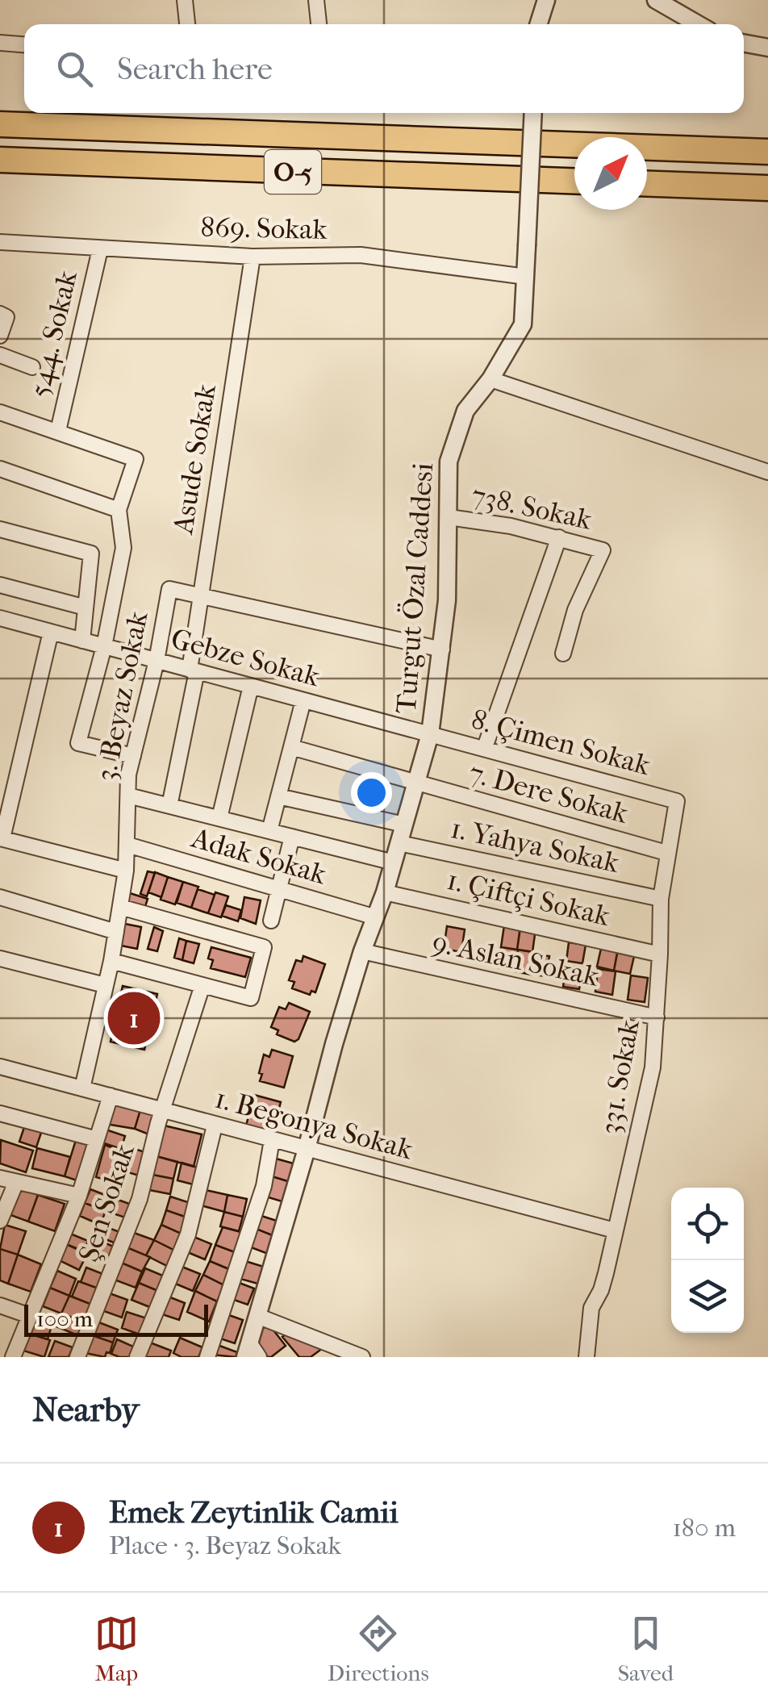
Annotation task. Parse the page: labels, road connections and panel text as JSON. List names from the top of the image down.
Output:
{
  "streets": {
    "highway": ["O-5"],
    "street": [
      "869. Sokak",
      "544. Sokak",
      "Asude Sokak",
      "738. Sokak",
      "Turgut Özal Caddesi",
      "Gebze Sokak",
      "3. Beyaz Sokak",
      "8. Çimen Sokak",
      "7. Dere Sokak",
      "1. Yahya Sokak",
      "Adak Sokak",
      "1. Çiftçi Sokak",
      "9. Aslan Sokak",
      "331. Sokak",
      "1. Begonya Sokak",
      "Şen Sokak"
    ]
  },
  "crossings": [
    ["869. Sokak", "544. Sokak"],
    ["869. Sokak", "Asude Sokak"],
    ["869. Sokak", "Turgut Özal Caddesi"],
    ["Asude Sokak", "Gebze Sokak"],
    ["Asude Sokak", "3. Beyaz Sokak"],
    ["738. Sokak", "Turgut Özal Caddesi"],
    ["Turgut Özal Caddesi", "Gebze Sokak"],
    ["Turgut Özal Caddesi", "3. Beyaz Sokak"],
    ["Turgut Özal Caddesi", "8. Çimen Sokak"],
    ["Turgut Özal Caddesi", "7. Dere Sokak"],
    ["Turgut Özal Caddesi", "1. Yahya Sokak"],
    ["Turgut Özal Caddesi", "Adak Sokak"],
    ["Turgut Özal Caddesi", "1. Çiftçi Sokak"],
    ["Turgut Özal Caddesi", "9. Aslan Sokak"],
    ["Turgut Özal Caddesi", "1. Begonya Sokak"],
    ["Gebze Sokak", "3. Beyaz Sokak"],
    ["Gebze Sokak", "8. Çimen Sokak"],
    ["3. Beyaz Sokak", "Adak Sokak"],
    ["3. Beyaz Sokak", "1. Begonya Sokak"],
    ["8. Çimen Sokak", "331. Sokak"],
    ["7. Dere Sokak", "331. Sokak"],
    ["1. Yahya Sokak", "331. Sokak"],
    ["1. Çiftçi Sokak", "331. Sokak"],
    ["9. Aslan Sokak", "331. Sokak"],
    ["331. Sokak", "1. Begonya Sokak"],
    ["1. Begonya Sokak", "Şen Sokak"]
  ],
  "scale_bar": "100 m",
  "north": "top right",
  "page": {
    "search": "Search here",
    "pins": "1",
    "scale": "100 m",
    "heading": "Nearby",
    "list": [
      {
        "mark": "1",
        "name": "Emek Zeytinlik Camii",
        "note": "Place · 3. Beyaz Sokak",
        "value": "180 m"
      }
    ],
    "nav": ["Map", "Directions", "Saved"]
  }
}
